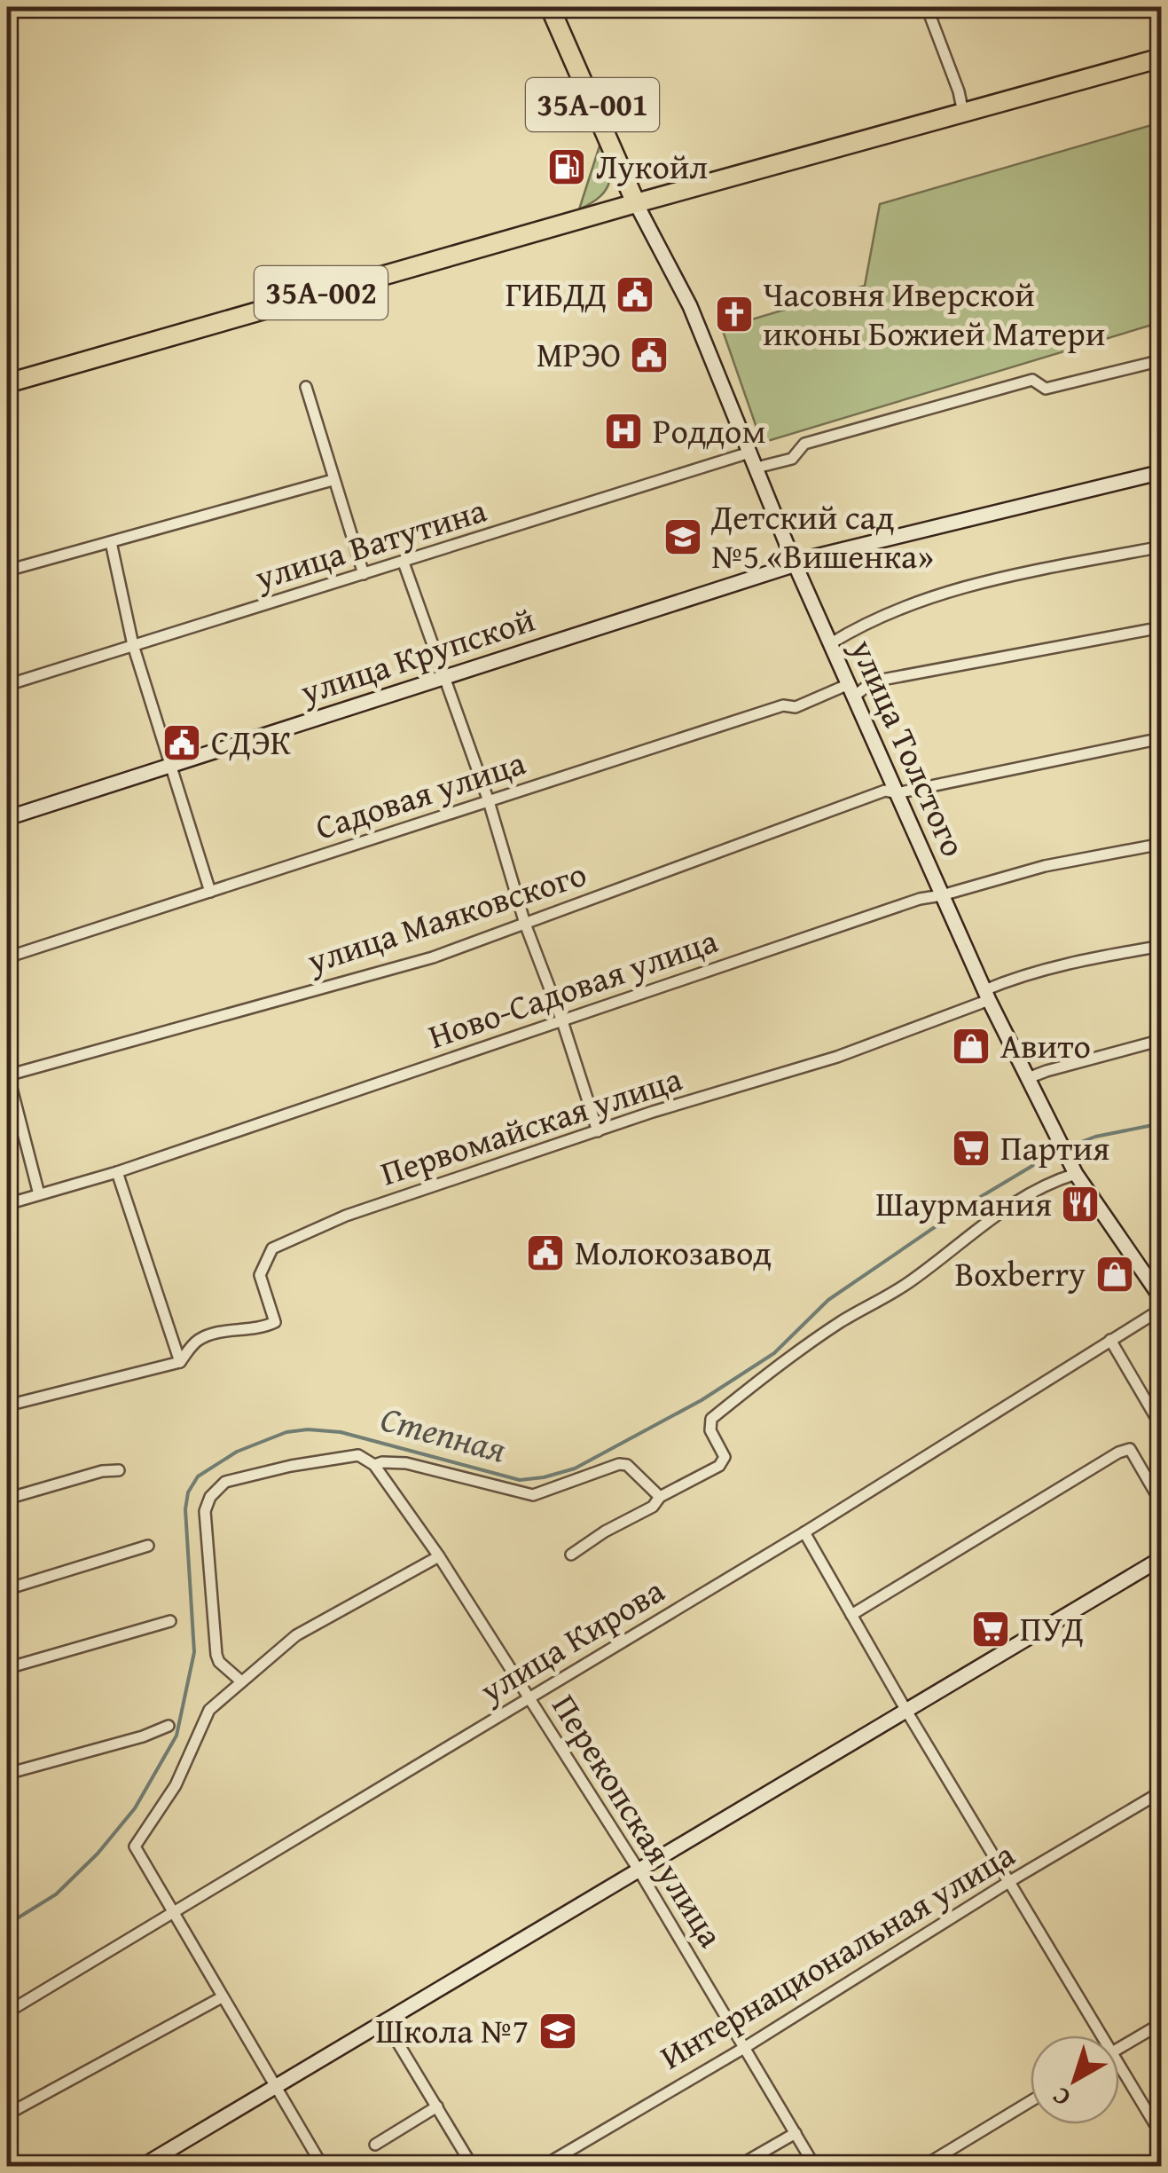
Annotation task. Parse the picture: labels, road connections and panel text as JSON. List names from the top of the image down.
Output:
{
  "streets": {
    "highway": ["35А-001", "35А-002"],
    "main road": ["улица Крупской", "улица Толстого"],
    "street": [
      "улица Ватутина",
      "Садовая улица",
      "улица Маяковского",
      "Ново-Садовая улица",
      "Первомайская улица",
      "улица Кирова",
      "Перекопская улица",
      "Интернациональная улица"
    ]
  },
  "crossings": [
    ["35А-001", "35А-002"],
    ["35А-001", "улица Толстого"],
    ["35А-002", "улица Толстого"],
    ["улица Ватутина", "улица Толстого"],
    ["улица Крупской", "улица Толстого"],
    ["улица Толстого", "Садовая улица"],
    ["улица Толстого", "улица Маяковского"],
    ["улица Толстого", "Ново-Садовая улица"],
    ["улица Толстого", "Первомайская улица"],
    ["улица Кирова", "Перекопская улица"],
    ["Перекопская улица", "Интернациональная улица"]
  ],
  "water": ["Степная"],
  "places": {
    "fuel station": ["Лукойл"],
    "public building": [
      "ГИБДД",
      "МРЭО",
      "СДЭК",
      "Молокозавод"
    ],
    "church": ["Часовня Иверской иконы Божией Матери"],
    "hospital": ["Роддом"],
    "school or university": ["Детский сад №5 «Вишенка»", "Школа №7"],
    "shop": ["Авито", "Boxberry"],
    "supermarket": ["Партия", "ПУД"],
    "restaurant": ["Шаурмания"]
  },
  "north": "bottom left"
}
